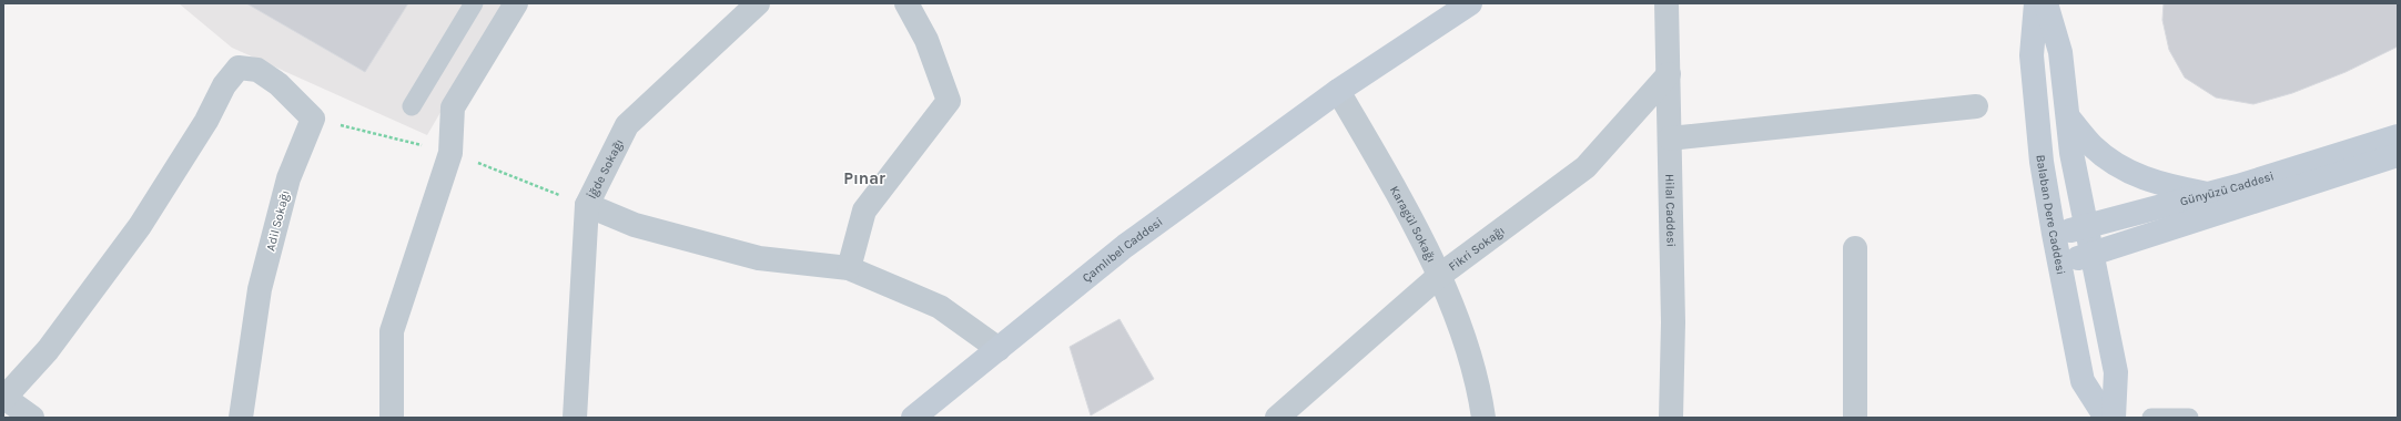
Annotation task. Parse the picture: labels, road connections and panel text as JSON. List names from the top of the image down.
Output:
{
  "streets": {
    "street": [
      "İğde Sokağı",
      "Günyüzü Caddesi",
      "Hilal Caddesi",
      "Balaban Dere Caddesi",
      "Adil Sokağı",
      "Karagül Sokağı",
      "Fikri Sokağı",
      "Çamlıbel Caddesi"
    ]
  },
  "crossings": [
    ["Günyüzü Caddesi", "Balaban Dere Caddesi"],
    ["Hilal Caddesi", "Fikri Sokağı"],
    ["Karagül Sokağı", "Fikri Sokağı"],
    ["Karagül Sokağı", "Çamlıbel Caddesi"]
  ],
  "districts": ["Pınar"]
}
